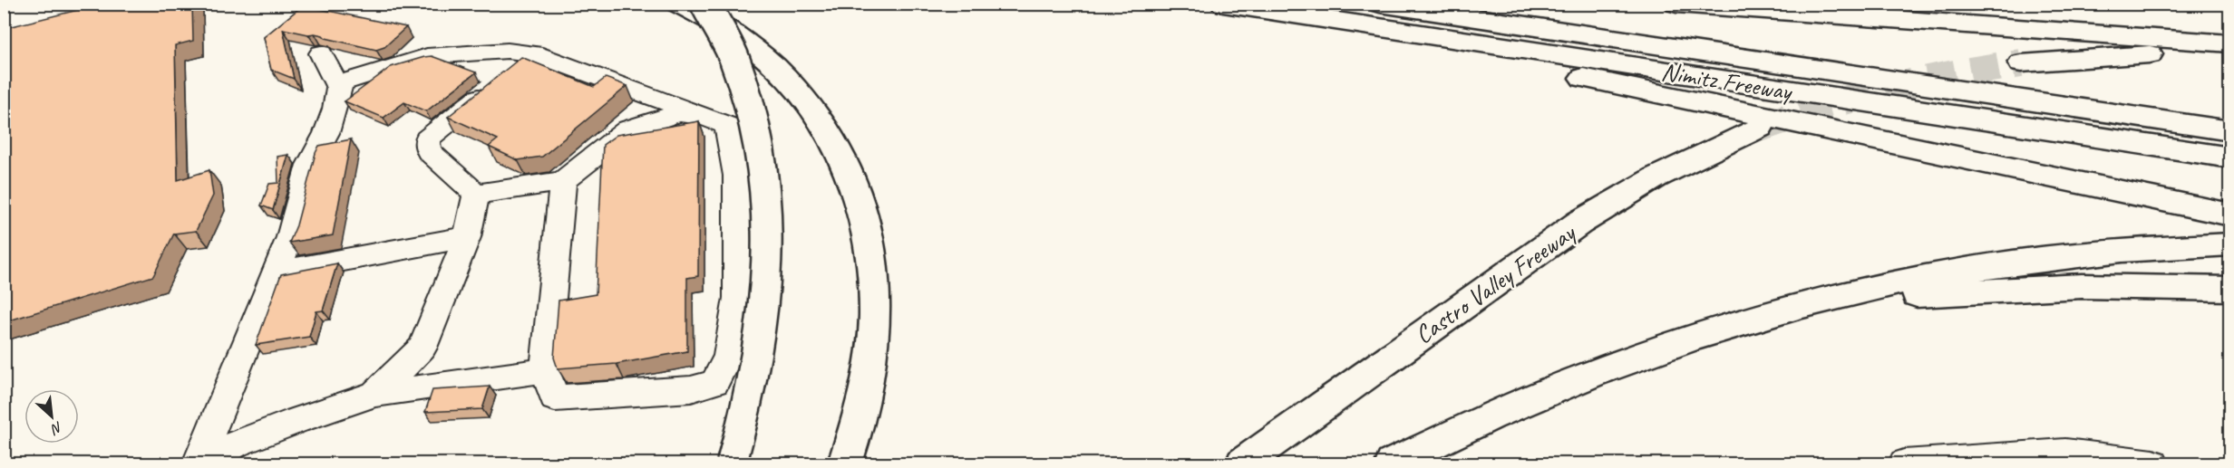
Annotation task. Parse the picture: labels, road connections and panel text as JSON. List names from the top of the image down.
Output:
{
  "streets": {
    "highway": ["Nimitz Freeway", "Castro Valley Freeway"]
  },
  "north": "bottom right"
}
